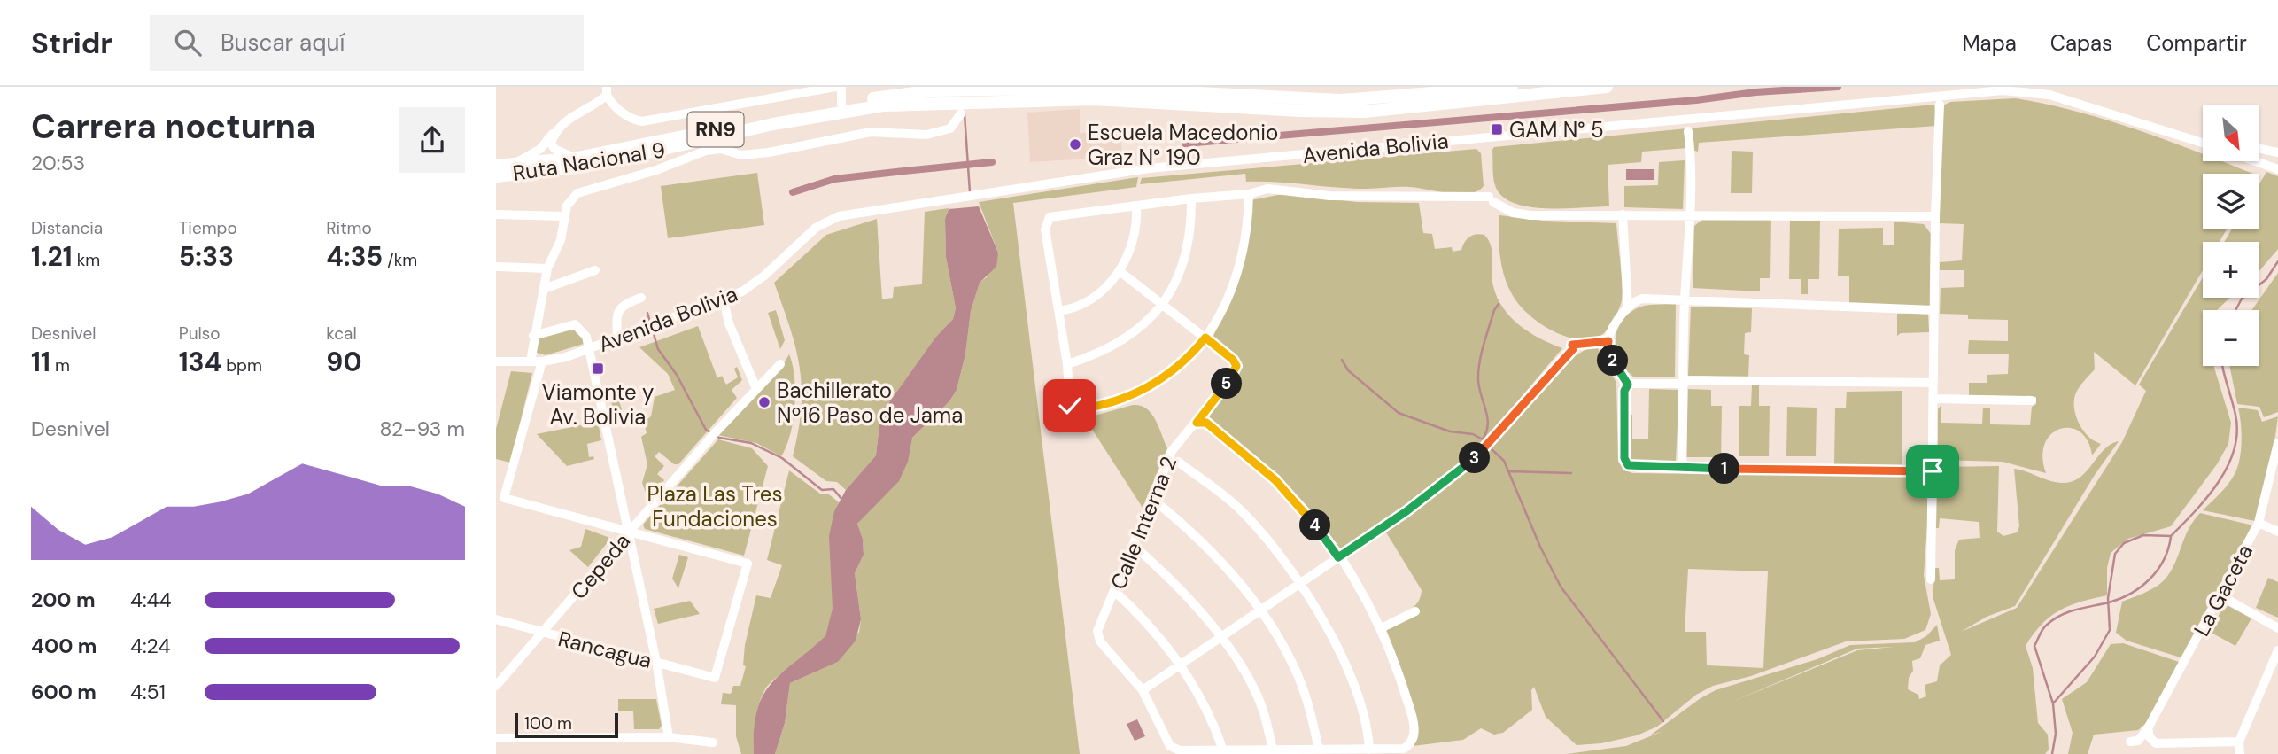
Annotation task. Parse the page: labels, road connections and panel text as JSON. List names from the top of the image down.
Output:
{
  "streets": {
    "highway": ["RN9", "Ruta Nacional 9"],
    "street": [
      "Avenida Bolivia",
      "Calle Interna 2",
      "Cepeda",
      "La Gaceta",
      "Rancagua"
    ]
  },
  "crossings": [
    ["Cepeda", "Rancagua"]
  ],
  "parks": ["Plaza Las Tres Fundaciones"],
  "places": {
    "transit": ["GAM N° 5", "Viamonte y Av. Bolivia"],
    "other": ["Escuela Macedonio Graz N° 190", "Bachillerato Nº16 Paso de Jama"]
  },
  "scale_bar": "100 m",
  "north": "bottom right",
  "page": {
    "header": "Stridr",
    "search": "Buscar aquí",
    "nav": ["Mapa", "Capas", "Compartir"],
    "heading": ["Carrera nocturna", "20:53"],
    "map_buttons": ["+", "−"],
    "stats": [
      ["Distancia", "1.21 km"],
      ["Tiempo", "5:33"],
      ["Ritmo", "4:35 /km"],
      ["Desnivel", "11 m"],
      ["Pulso", "134 bpm"],
      ["kcal", "90"]
    ],
    "pins": [
      "2",
      "5",
      "3",
      "1",
      "4"
    ],
    "chart": ["Desnivel", "82–93 m"],
    "list": [
      {
        "name": "200 m",
        "note": "4:44"
      },
      {
        "name": "400 m",
        "note": "4:24"
      },
      {
        "name": "600 m",
        "note": "4:51"
      }
    ],
    "scale": "100 m"
  }
}
